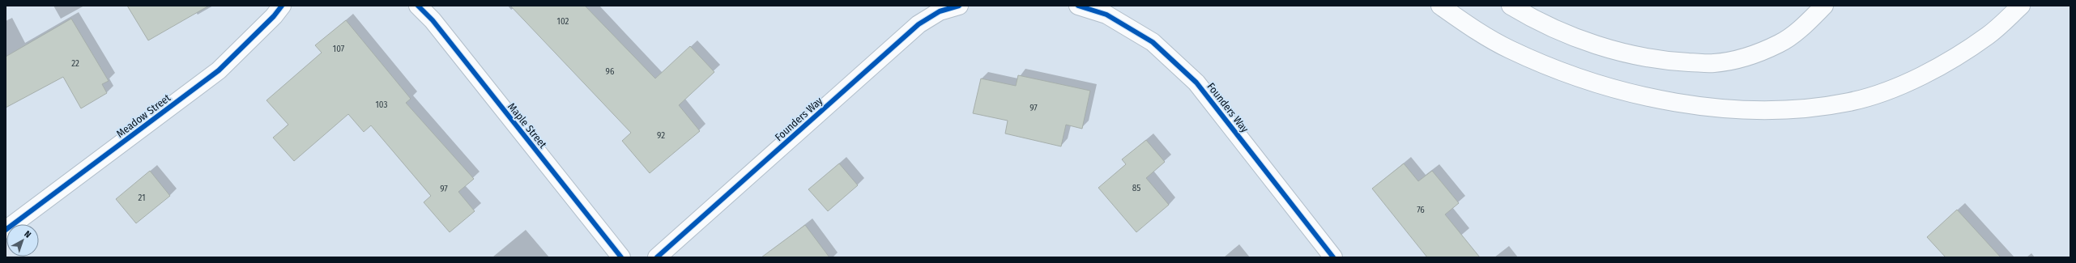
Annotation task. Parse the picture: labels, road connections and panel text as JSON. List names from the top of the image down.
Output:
{
  "streets": {
    "main road": ["Founders Way", "Meadow Street", "Maple Street"]
  },
  "house_numbers": [
    "102",
    "107",
    "22",
    "96",
    "103",
    "97",
    "92",
    "85",
    "97",
    "21",
    "76"
  ],
  "north": "top right"
}
